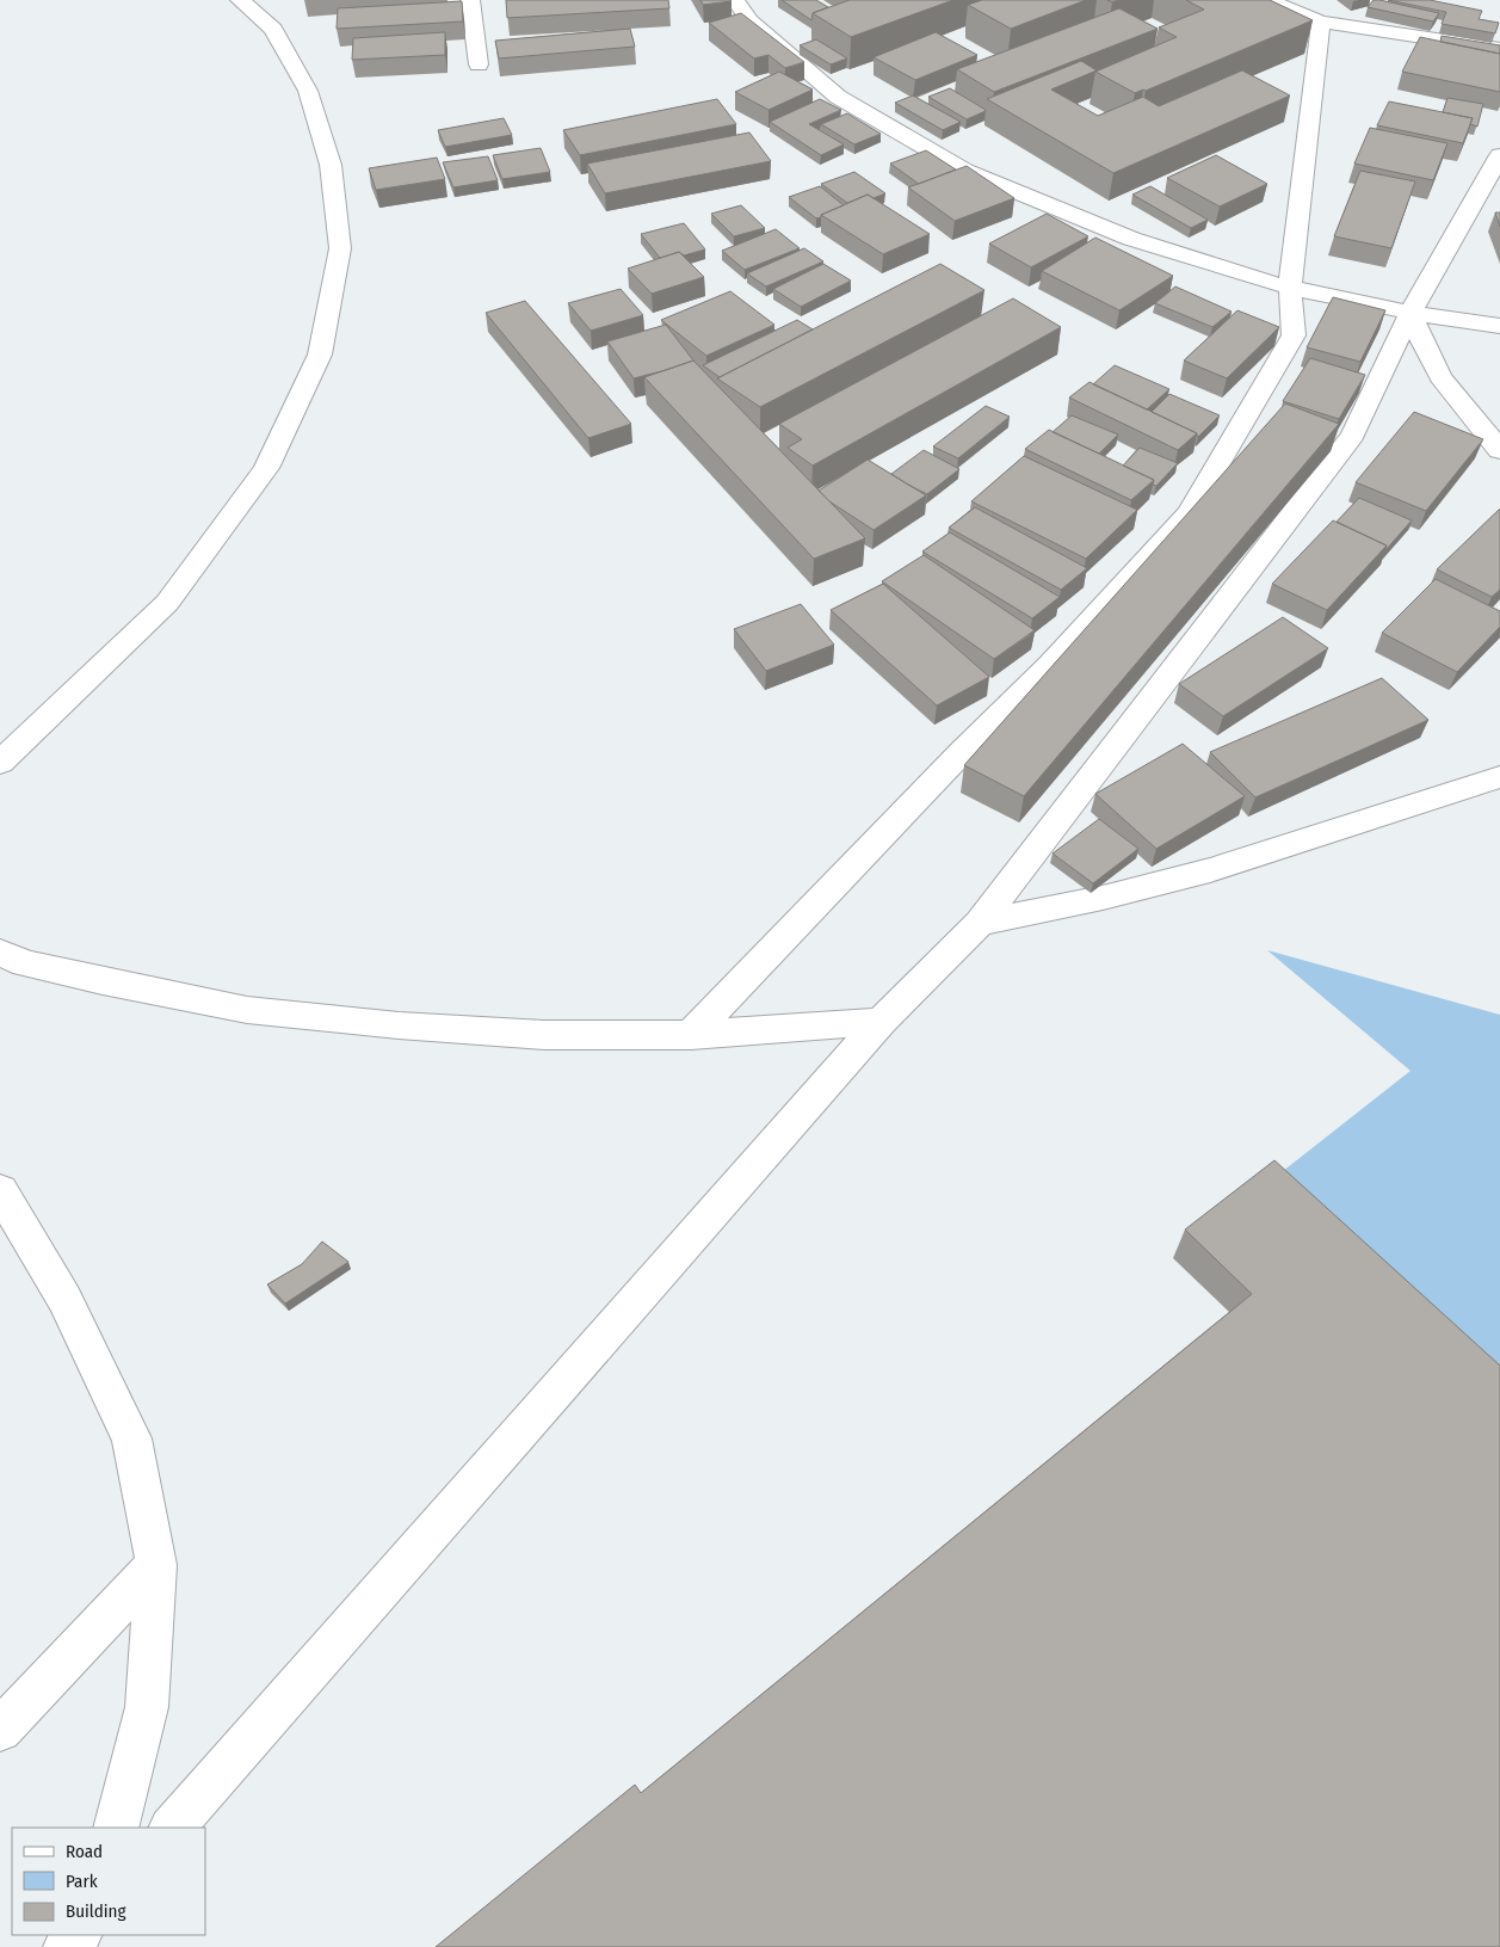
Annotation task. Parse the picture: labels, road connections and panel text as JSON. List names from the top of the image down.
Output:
{
  "legend": ["Road", "Park", "Building"]
}
